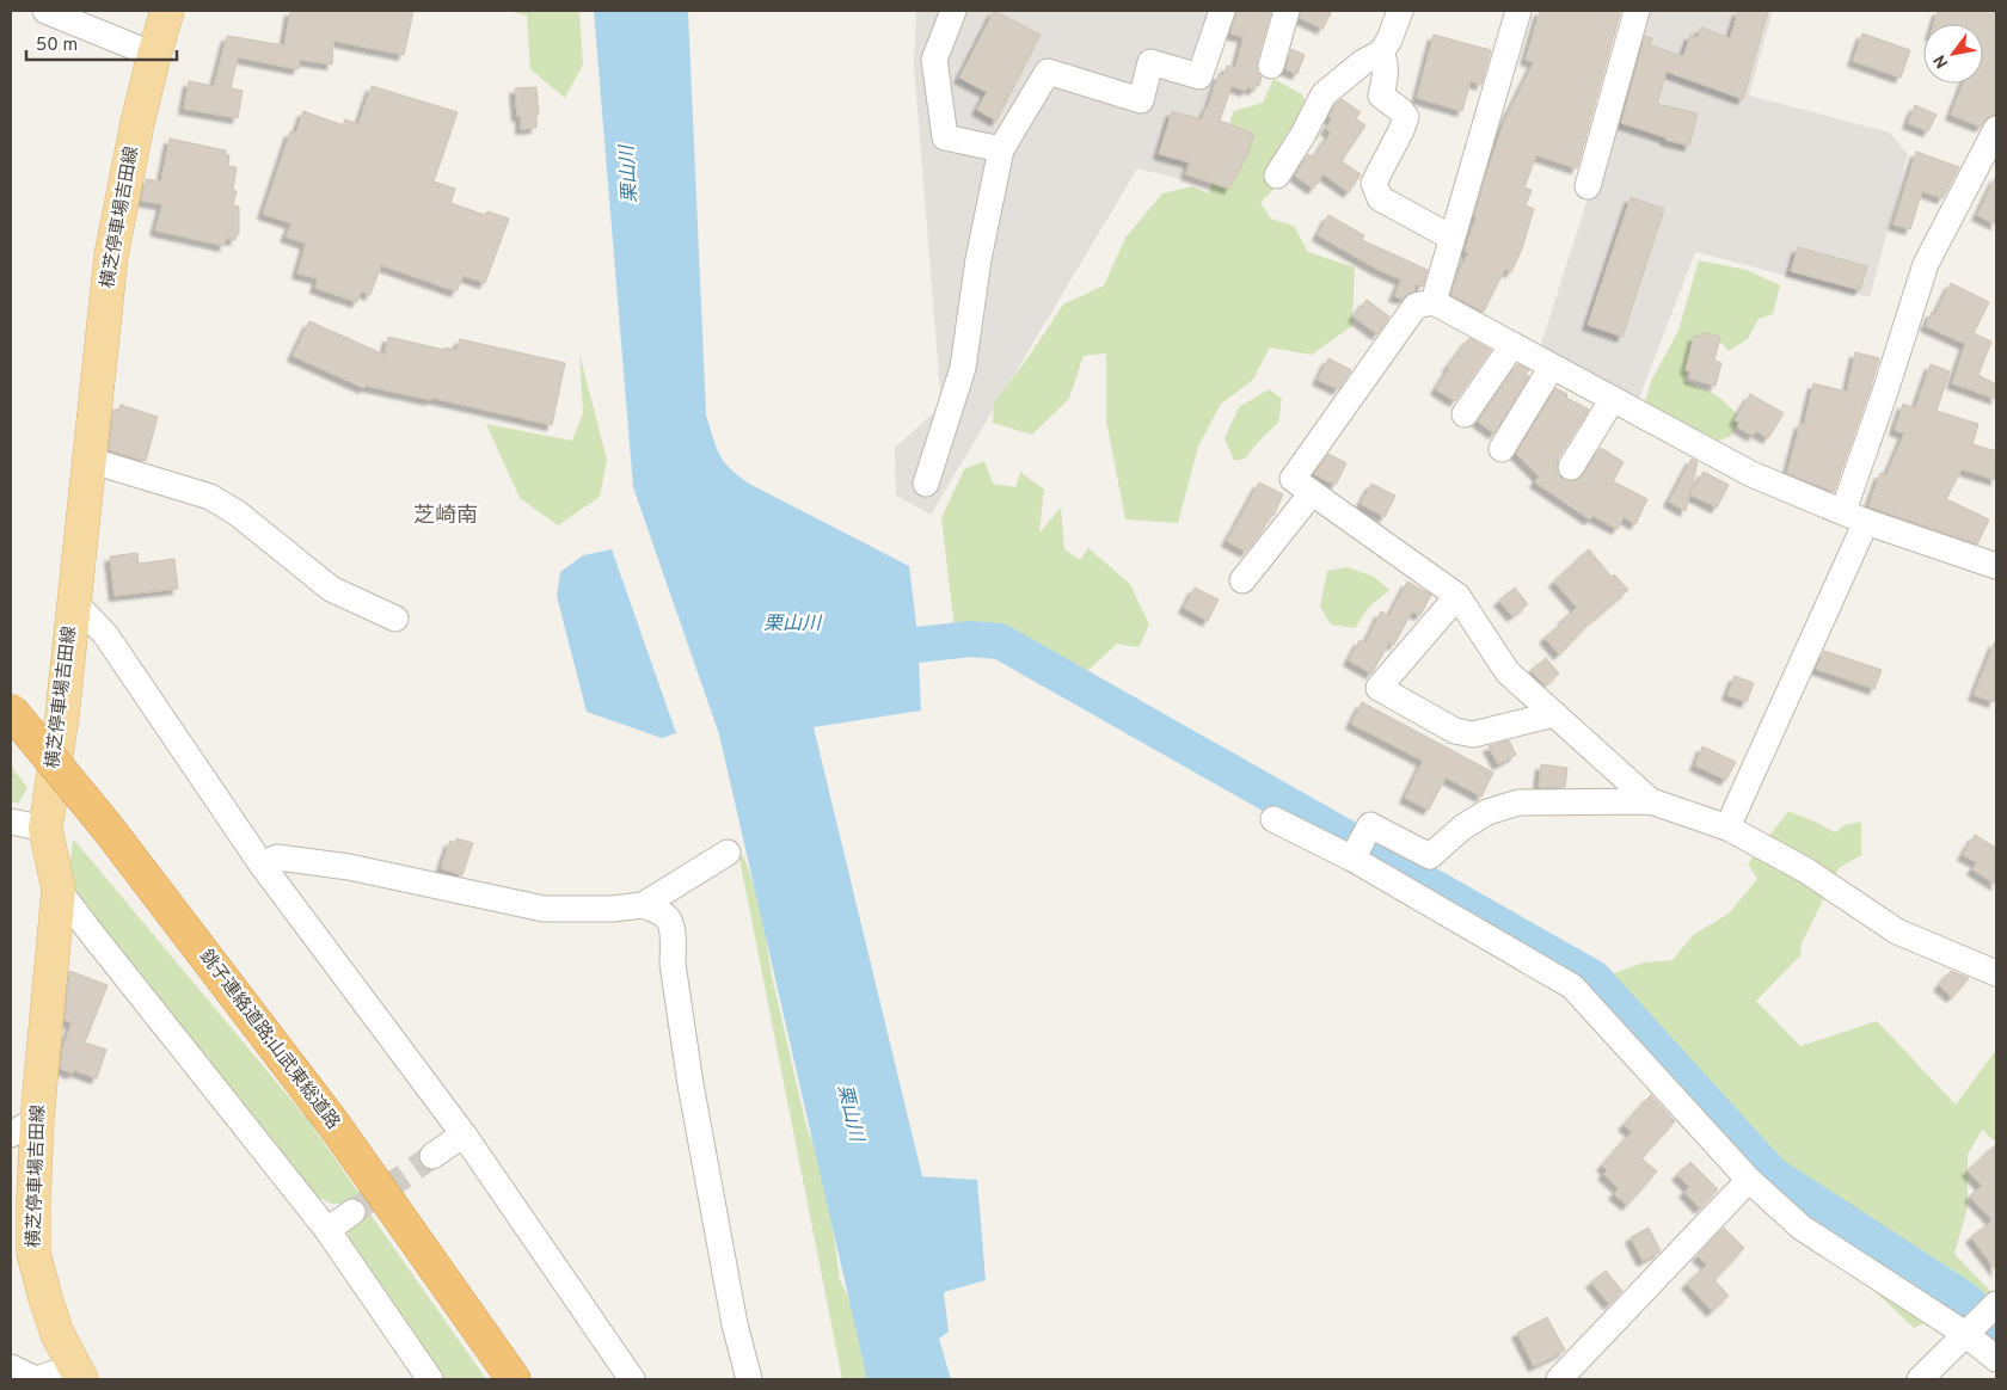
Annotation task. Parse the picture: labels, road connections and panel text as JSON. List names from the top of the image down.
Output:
{
  "streets": {
    "highway": ["銚子連絡道路;山武東総道路"],
    "main road": ["横芝停車場吉田線"]
  },
  "districts": ["芝崎南"],
  "water": ["栗山川"],
  "scale_bar": "50 m",
  "north": "bottom left"
}
